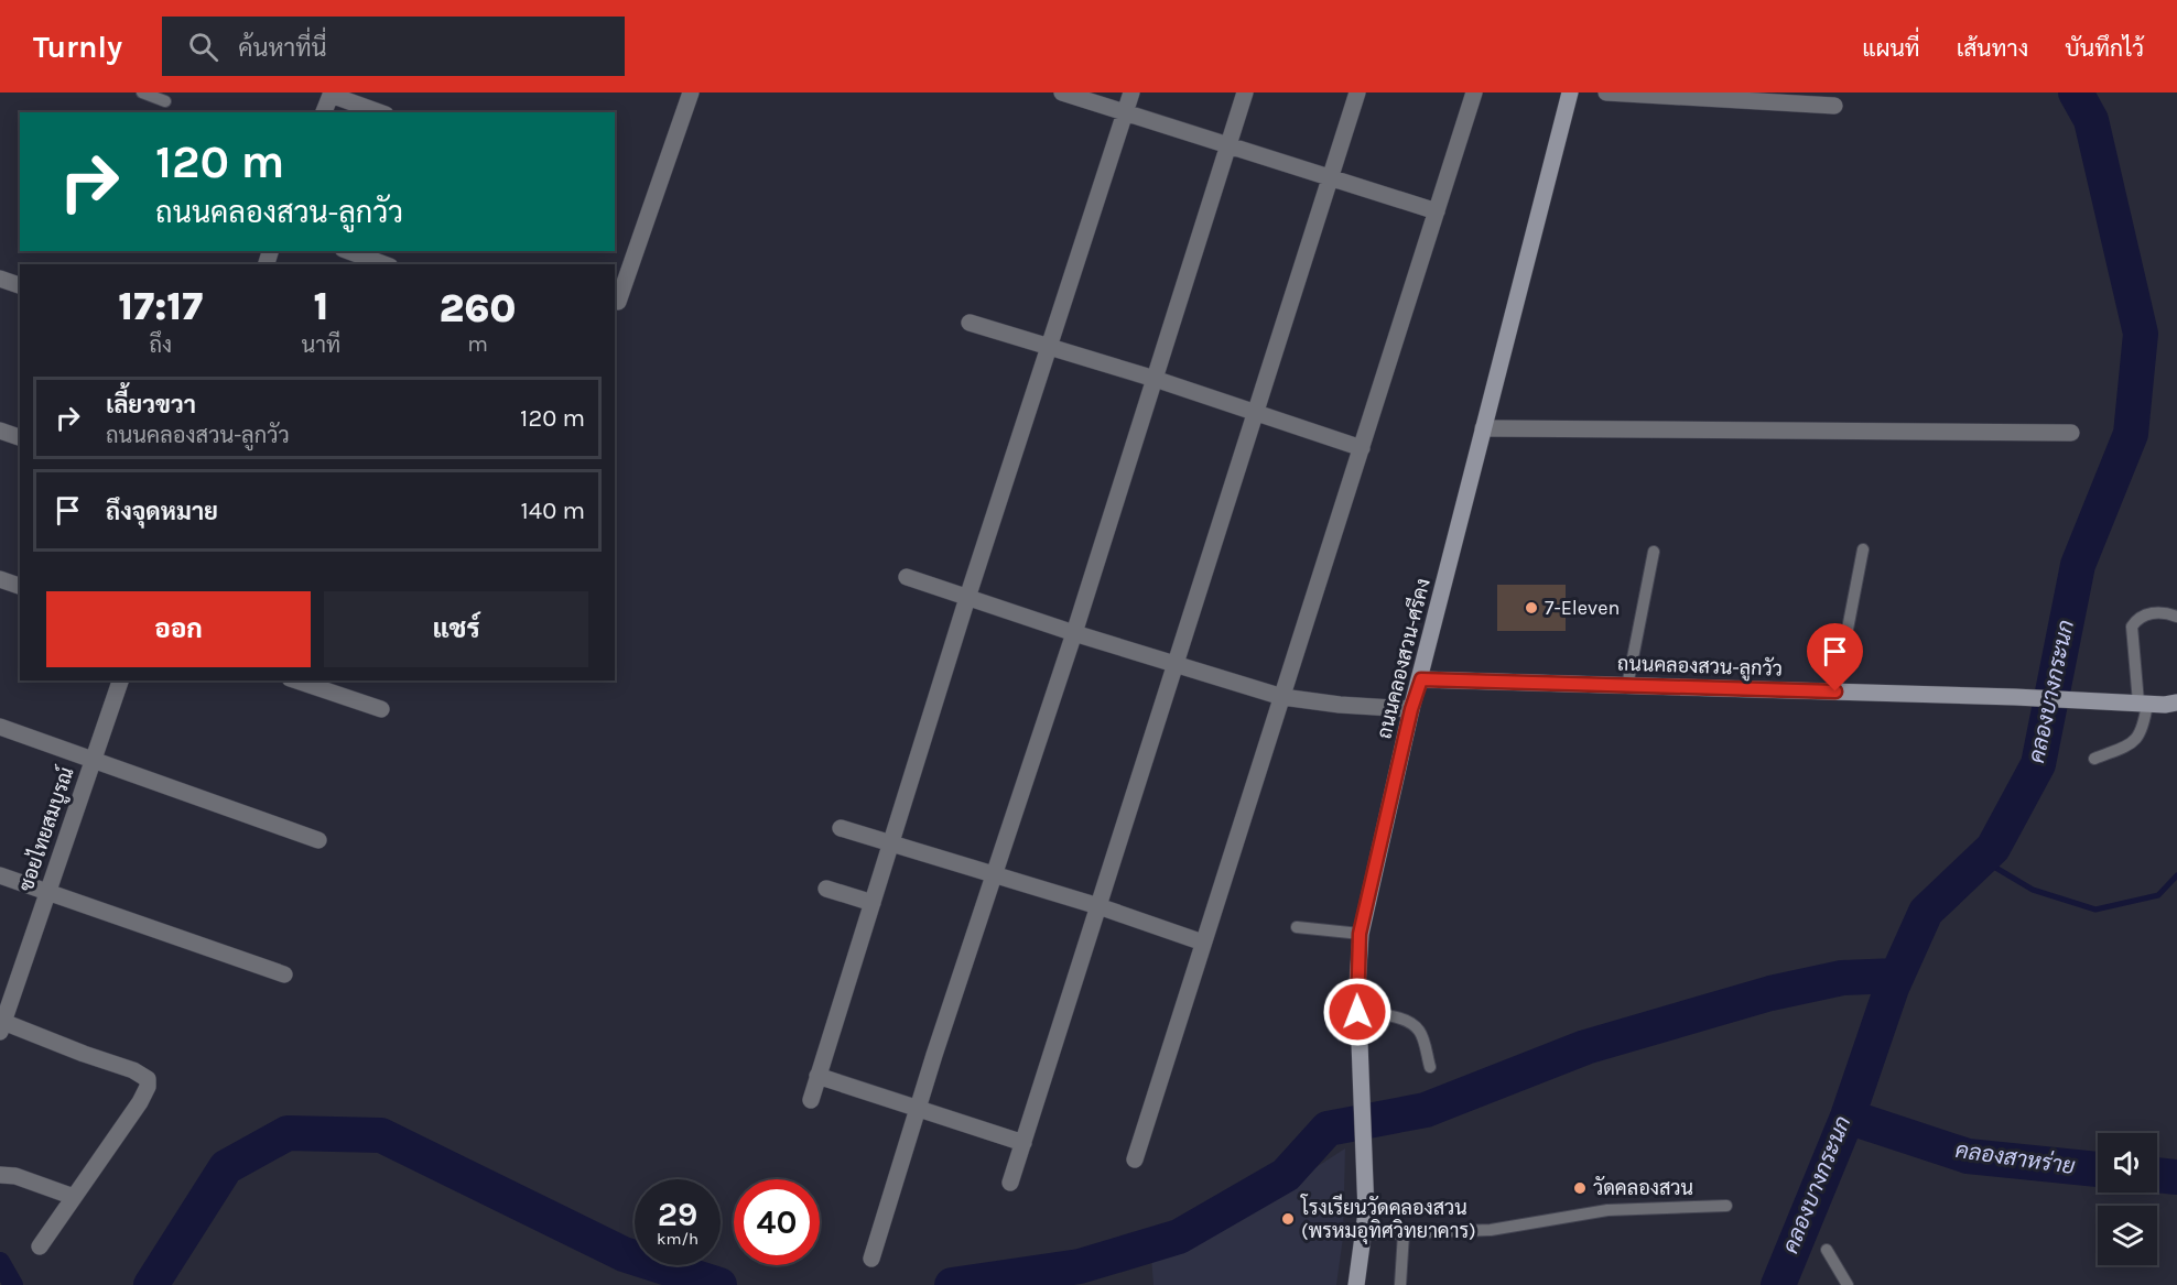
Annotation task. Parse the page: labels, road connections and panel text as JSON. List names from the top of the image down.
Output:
{
  "streets": {
    "street": ["ถนนคลองสวน-ศรีคง", "ถนนคลองสวน-ลูกวัว", "ซอยไทยสมบูรณ์"]
  },
  "crossings": [
    ["ถนนคลองสวน-ศรีคง", "ถนนคลองสวน-ลูกวัว"]
  ],
  "water": ["คลองบางกระนก", "คลองสาหร่าย"],
  "places": ["7-Eleven", "วัดคลองสวน", "โรงเรียนวัดคลองสวน (พรหมอุทิศวิทยาคาร)"],
  "page": {
    "header": "Turnly",
    "search": "ค้นหาที่นี่",
    "nav": ["แผนที่", "เส้นทาง", "บันทึกไว้"],
    "turn": ["120 m", "ถนนคลองสวน-ลูกวัว"],
    "eta": [
      "17:17",
      "ถึง",
      "1",
      "นาที",
      "260",
      "m"
    ],
    "list": [
      {
        "name": "เลี้ยวขวา",
        "note": "ถนนคลองสวน-ลูกวัว",
        "value": "120 m"
      },
      {
        "name": "ถึงจุดหมาย",
        "value": "140 m"
      }
    ],
    "buttons": ["ออก", "แชร์"],
    "speed": "29 km/h",
    "limit": "40"
  }
}
